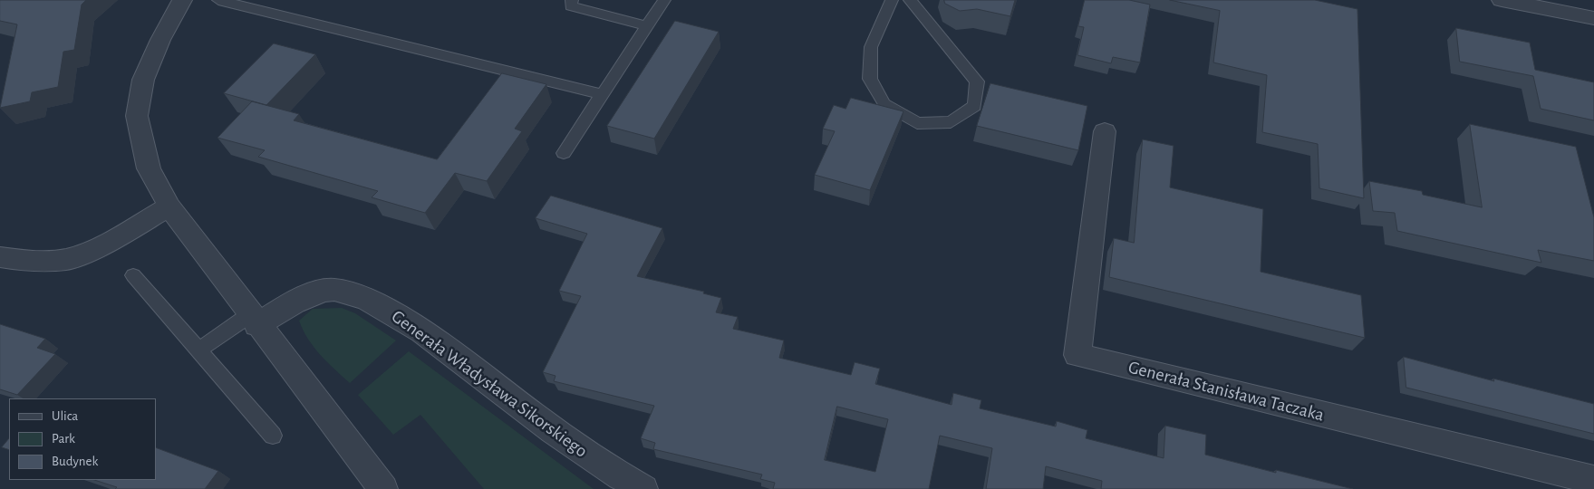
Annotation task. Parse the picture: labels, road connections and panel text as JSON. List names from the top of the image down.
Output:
{
  "streets": {
    "street": ["Generała Władysława Sikorskiego", "Generała Stanisława Taczaka"]
  },
  "legend": ["Ulica", "Park", "Budynek"]
}
